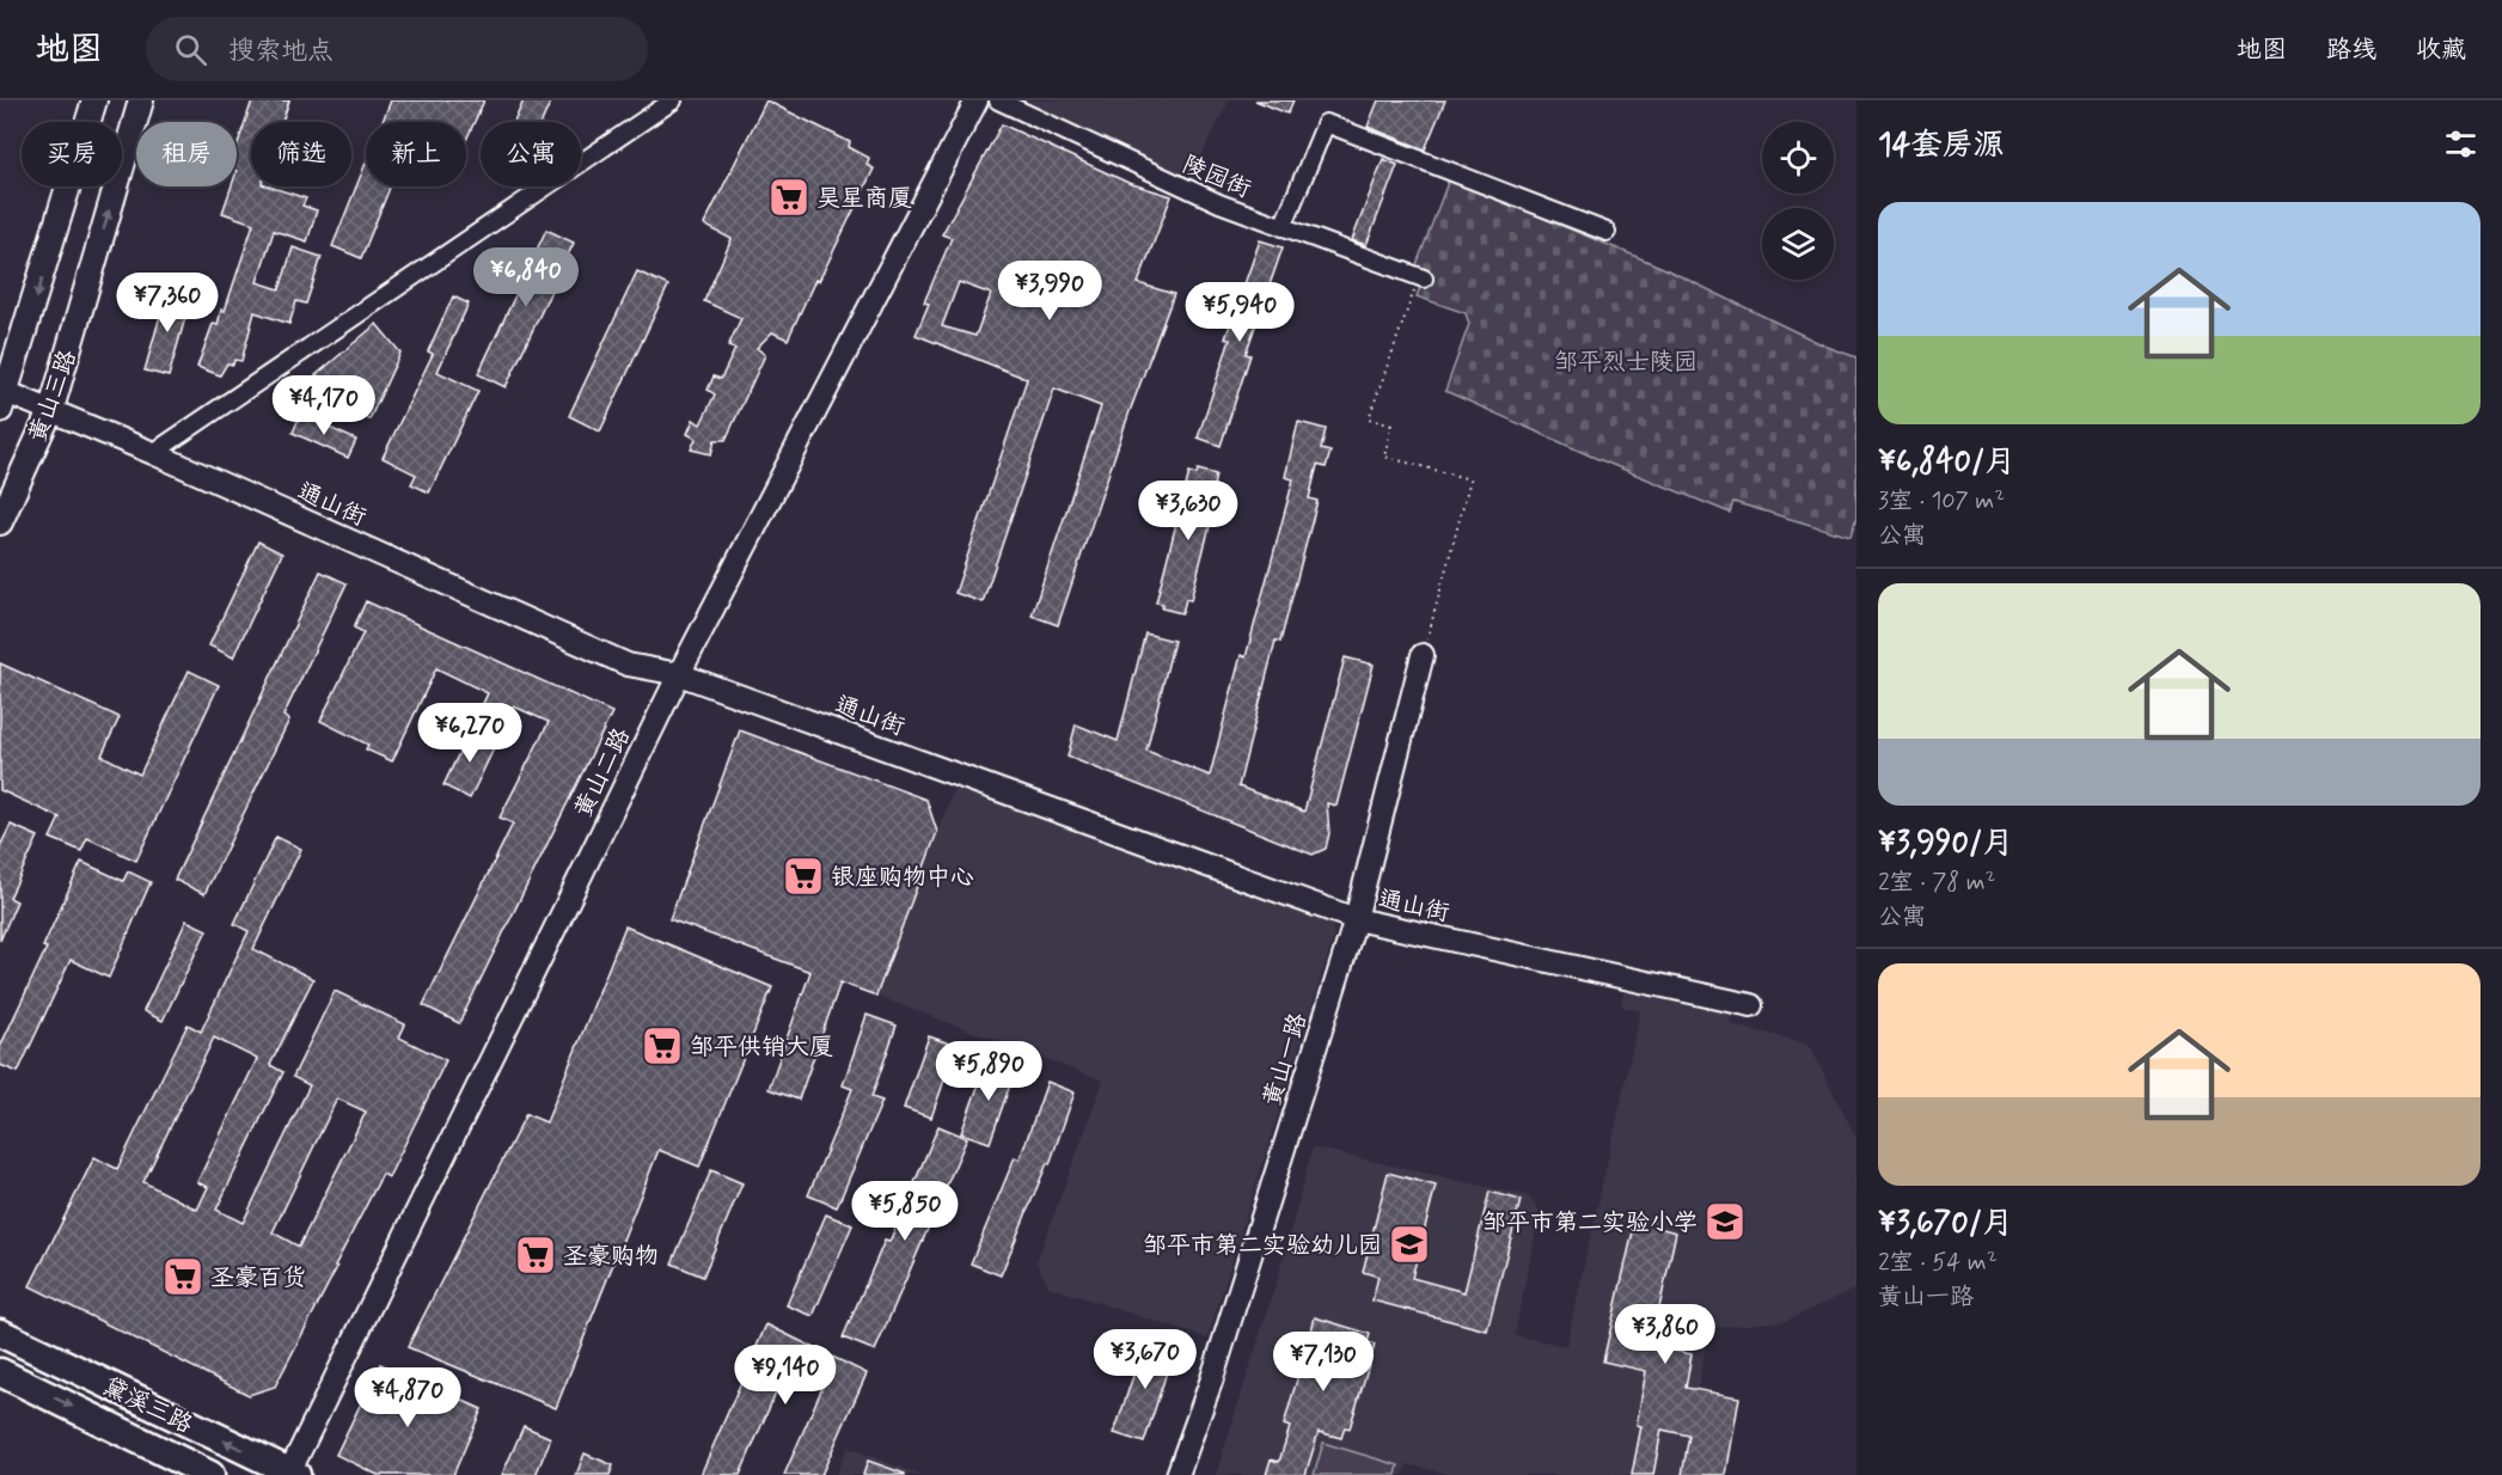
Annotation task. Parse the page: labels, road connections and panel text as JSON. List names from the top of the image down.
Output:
{
  "streets": {
    "main road": ["黄山三路", "黛溪三路"],
    "street": [
      "陵园街",
      "通山街",
      "黄山二路",
      "黄山一路"
    ]
  },
  "crossings": [
    ["黄山三路", "通山街"],
    ["通山街", "黄山二路"],
    ["通山街", "黄山一路"],
    ["黄山二路", "黛溪三路"]
  ],
  "parks": ["邹平烈士陵园"],
  "places": {
    "supermarket": [
      "昊星商厦",
      "银座购物中心",
      "邹平供销大厦",
      "圣豪购物",
      "圣豪百货"
    ],
    "school or university": ["邹平市第二实验小学", "邹平市第二实验幼儿园"]
  },
  "page": {
    "header": "地图",
    "search": "搜索地点",
    "nav": ["地图", "路线", "收藏"],
    "heading": "14套房源",
    "chip": [
      "买房",
      "租房",
      "筛选",
      "新上",
      "公寓"
    ],
    "list": [
      {
        "name": "¥6,840/月",
        "note": "3室 · 107 m² · 公寓"
      },
      {
        "name": "¥3,990/月",
        "note": "2室 · 78 m² · 公寓"
      },
      {
        "name": "¥3,670/月",
        "note": "2室 · 54 m² · 黄山一路"
      }
    ],
    "price": [
      "¥6,840",
      "¥3,990",
      "¥7,360",
      "¥5,940",
      "¥4,170",
      "¥3,630",
      "¥6,270",
      "¥5,890",
      "¥5,850",
      "¥3,860",
      "¥3,670",
      "¥7,130",
      "¥9,140",
      "¥4,870"
    ]
  }
}
